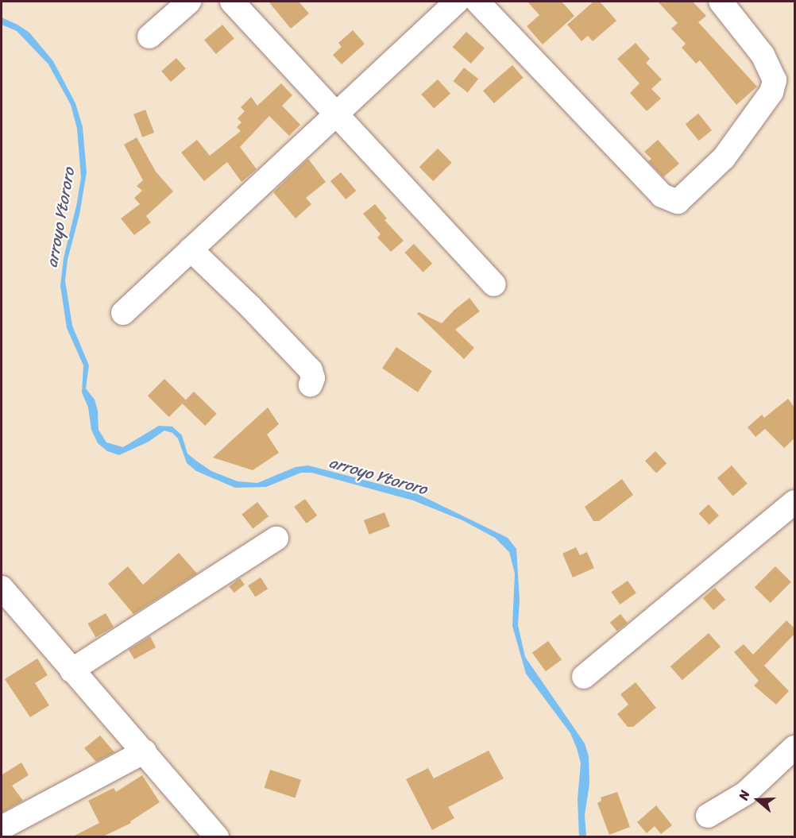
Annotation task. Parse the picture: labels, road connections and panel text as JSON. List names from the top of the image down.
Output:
{
  "water": ["arroyo Ytororo"],
  "north": "left"
}
